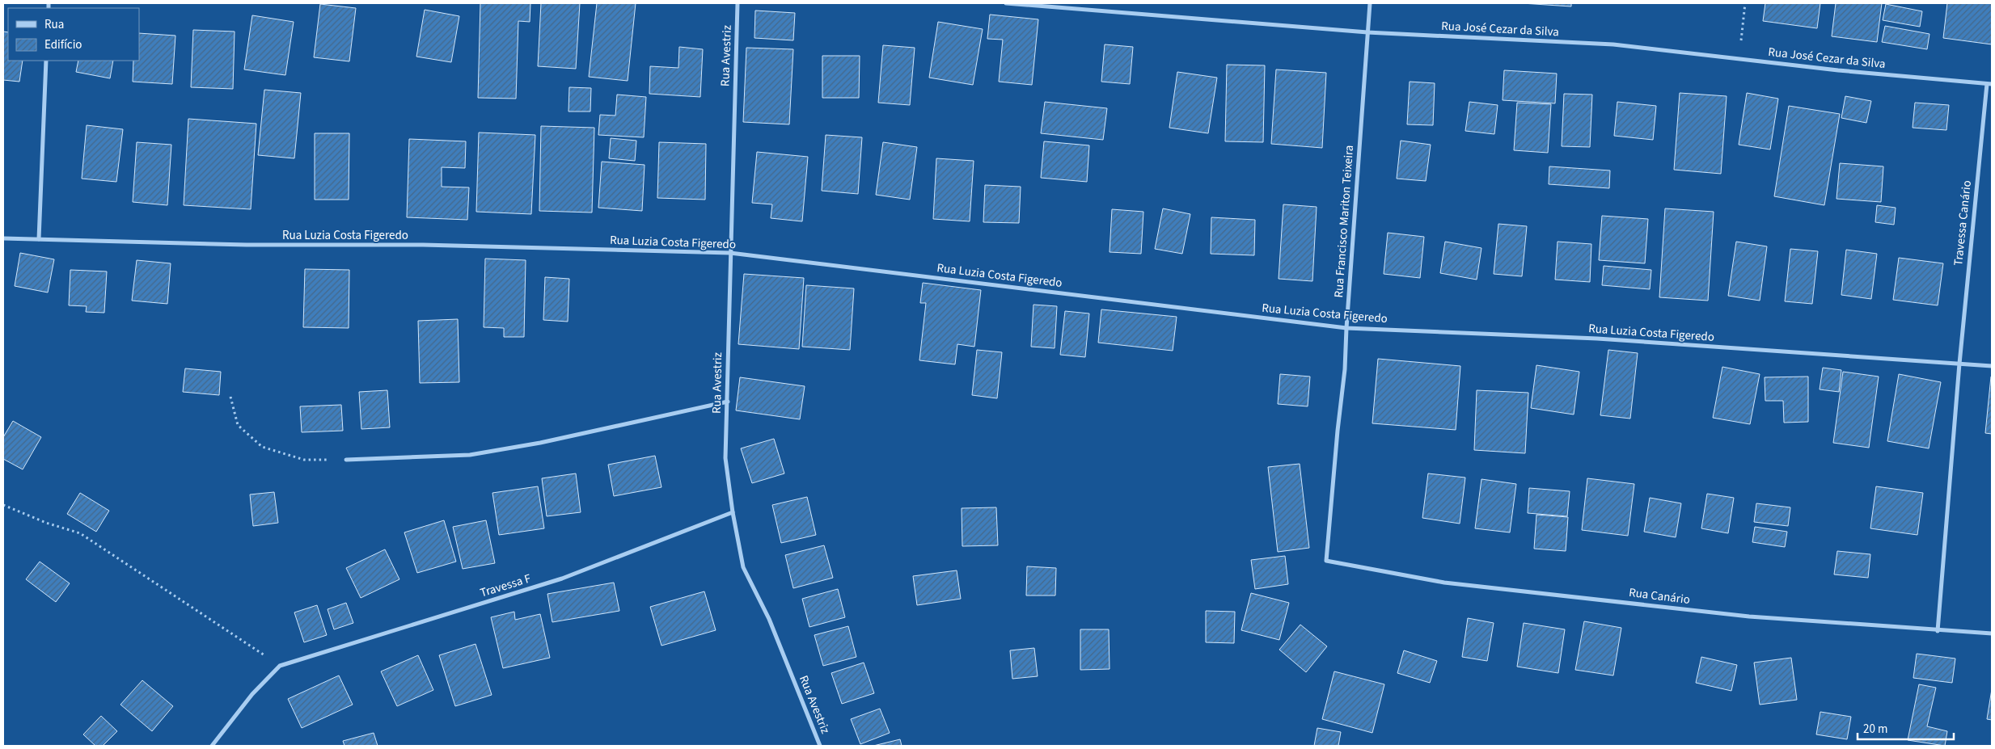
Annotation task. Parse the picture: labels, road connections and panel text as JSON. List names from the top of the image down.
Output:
{
  "streets": {
    "street": [
      "Rua José Cezar da Silva",
      "Rua Avestriz",
      "Rua Francisco Mariton Teixeira",
      "Travessa Canário",
      "Rua Luzia Costa Figeredo",
      "Travessa F",
      "Rua Canário"
    ]
  },
  "crossings": [
    ["Rua José Cezar da Silva", "Rua Francisco Mariton Teixeira"],
    ["Rua José Cezar da Silva", "Travessa Canário"],
    ["Rua Avestriz", "Rua Luzia Costa Figeredo"],
    ["Rua Avestriz", "Travessa F"],
    ["Rua Francisco Mariton Teixeira", "Rua Luzia Costa Figeredo"],
    ["Rua Francisco Mariton Teixeira", "Rua Canário"],
    ["Travessa Canário", "Rua Luzia Costa Figeredo"],
    ["Travessa Canário", "Rua Canário"]
  ],
  "legend": ["Rua", "Edifício"],
  "scale_bar": "20 m"
}
